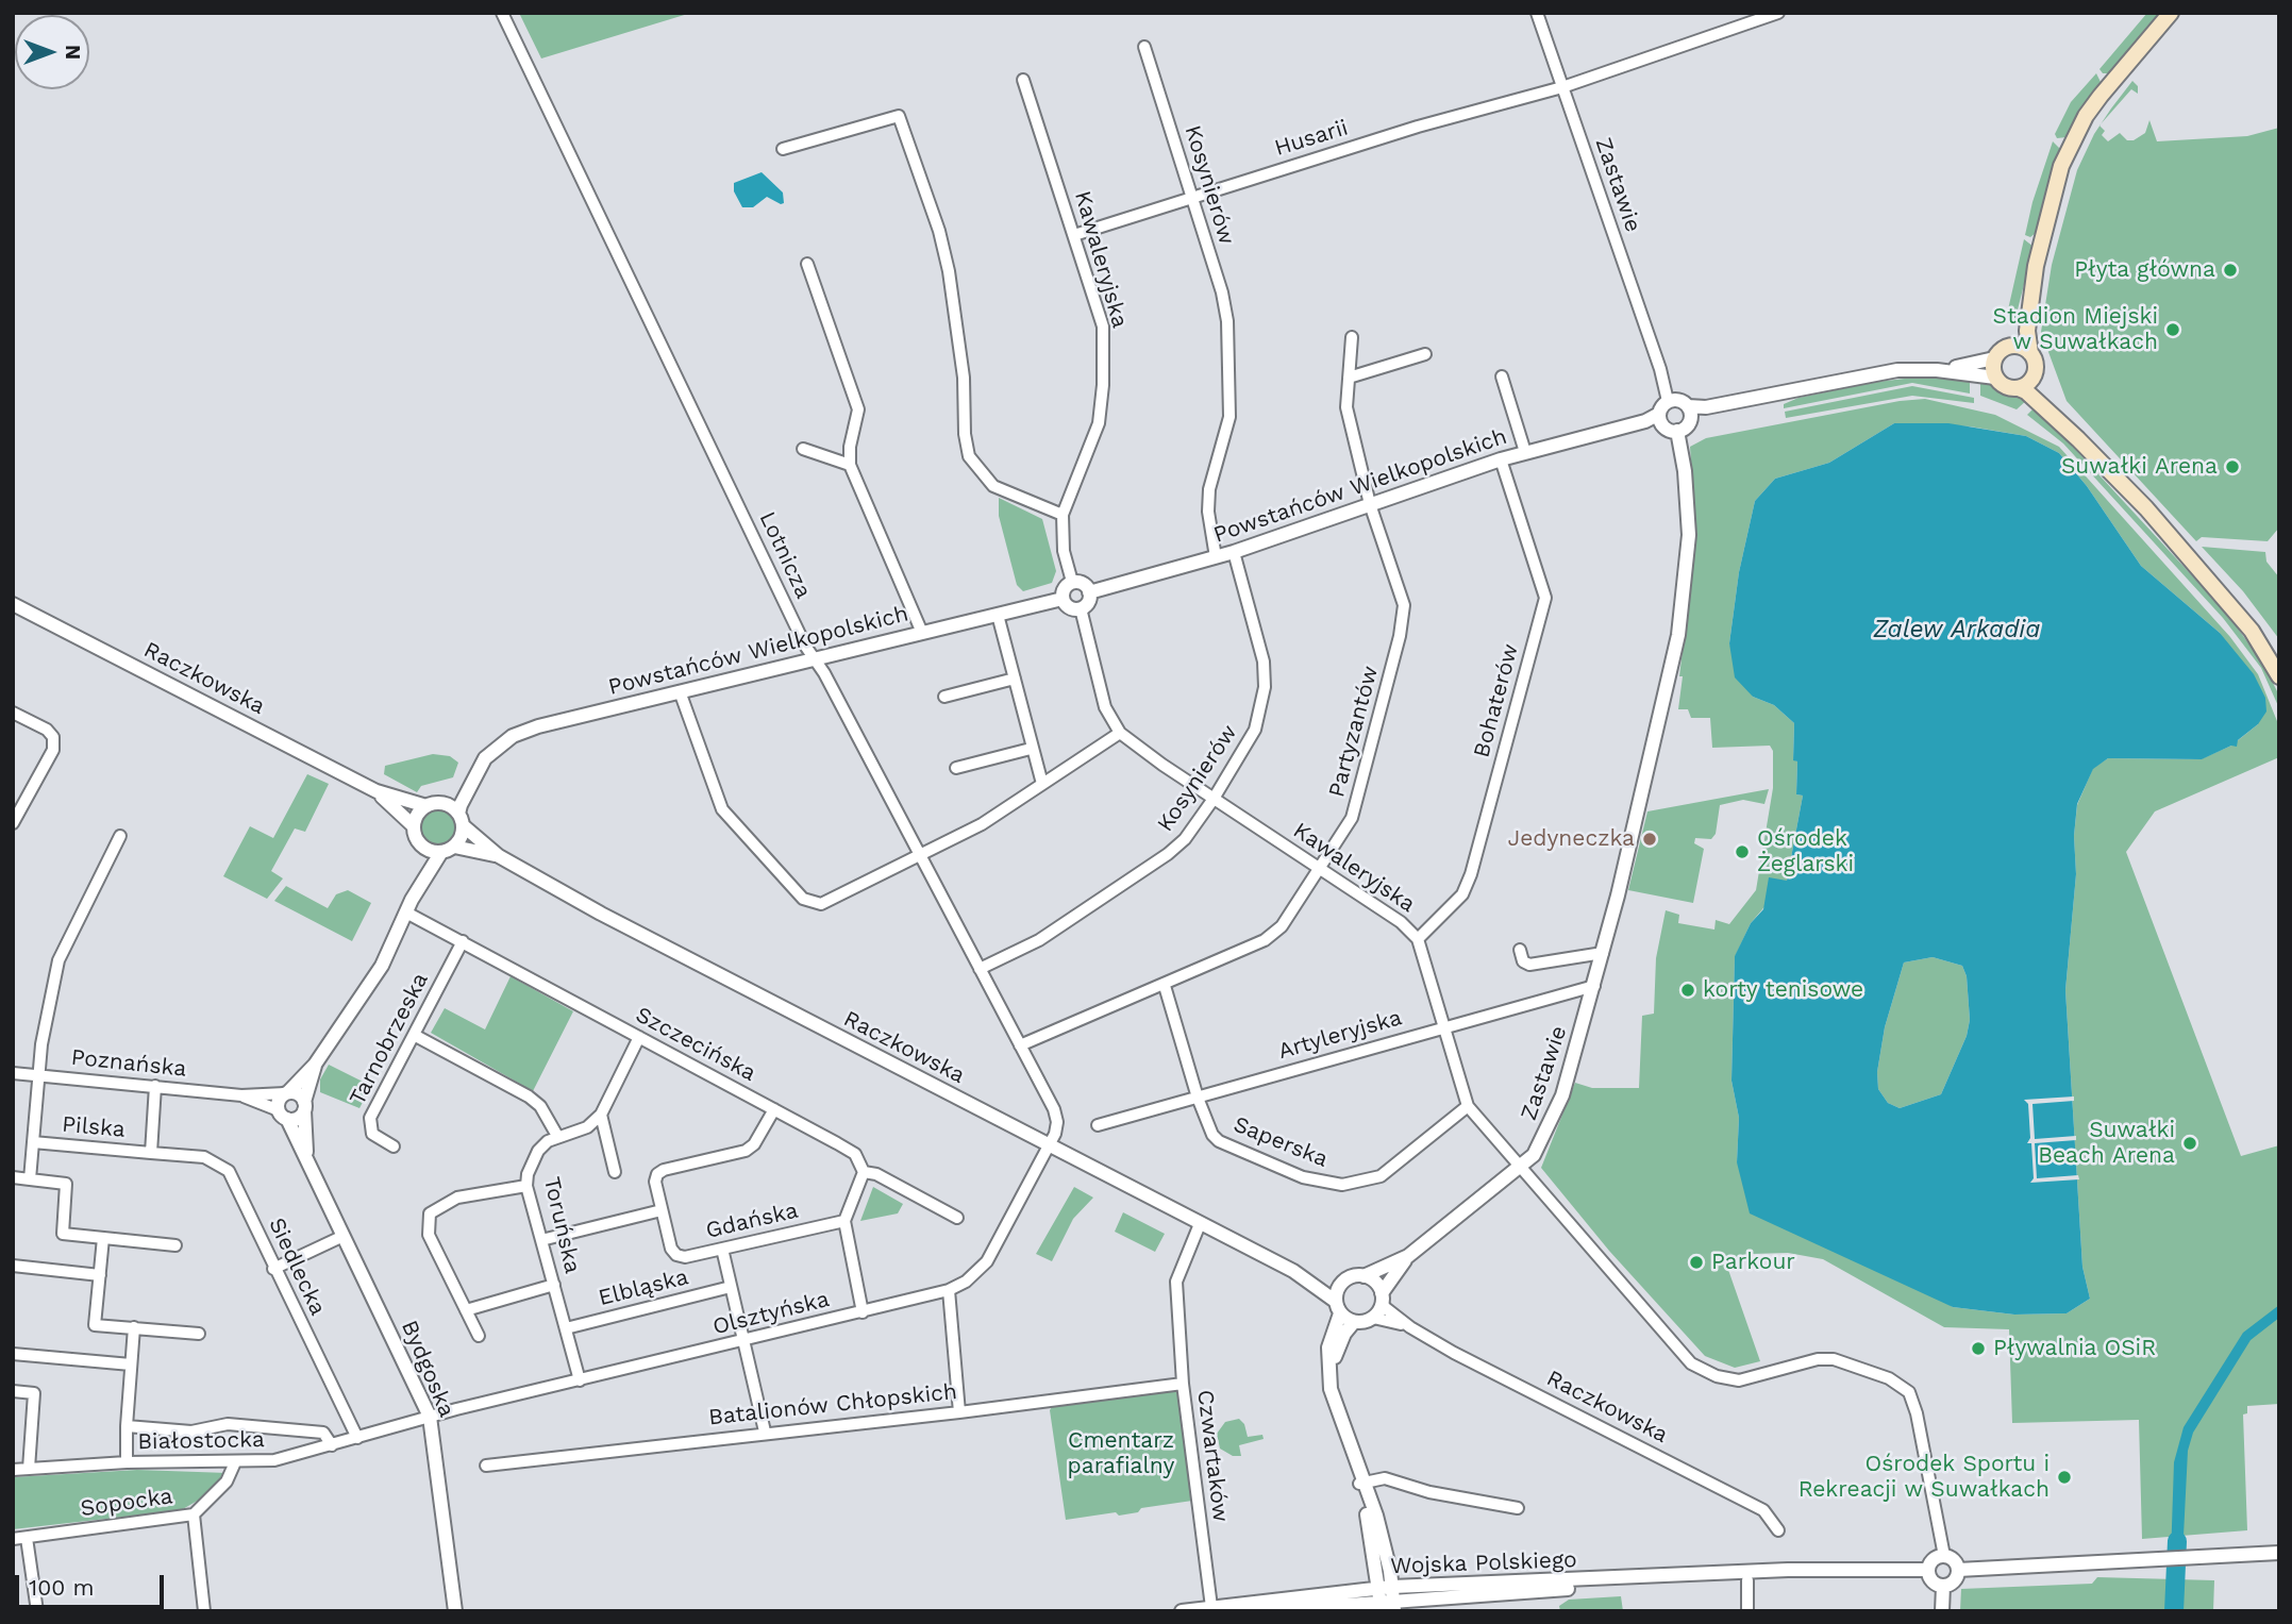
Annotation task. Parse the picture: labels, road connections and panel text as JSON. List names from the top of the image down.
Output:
{
  "streets": {
    "street": [
      "Husarii",
      "Kosynierów",
      "Zastawie",
      "Kawaleryjska",
      "Powstańców Wielkopolskich",
      "Lotnicza",
      "Raczkowska",
      "Bohaterów",
      "Partyzantów",
      "Artyleryjska",
      "Tarnobrzeska",
      "Szczecińska",
      "Poznańska",
      "Pilska",
      "Saperska",
      "Gdańska",
      "Toruńska",
      "Siedlecka",
      "Elbląska",
      "Olsztyńska",
      "Bydgoska",
      "Batalionów Chłopskich",
      "Białostocka",
      "Czwartaków",
      "Sopocka",
      "Wojska Polskiego"
    ]
  },
  "crossings": [
    ["Husarii", "Kosynierów"],
    ["Husarii", "Zastawie"],
    ["Husarii", "Kawaleryjska"],
    ["Kosynierów", "Kawaleryjska"],
    ["Kosynierów", "Powstańców Wielkopolskich"],
    ["Kosynierów", "Lotnicza"],
    ["Zastawie", "Kawaleryjska"],
    ["Zastawie", "Artyleryjska"],
    ["Kawaleryjska", "Powstańców Wielkopolskich"],
    ["Kawaleryjska", "Bohaterów"],
    ["Kawaleryjska", "Partyzantów"],
    ["Kawaleryjska", "Artyleryjska"],
    ["Kawaleryjska", "Saperska"],
    ["Powstańców Wielkopolskich", "Lotnicza"],
    ["Powstańców Wielkopolskich", "Raczkowska"],
    ["Powstańców Wielkopolskich", "Bohaterów"],
    ["Powstańców Wielkopolskich", "Partyzantów"],
    ["Powstańców Wielkopolskich", "Bydgoska"],
    ["Lotnicza", "Raczkowska"],
    ["Lotnicza", "Partyzantów"],
    ["Lotnicza", "Olsztyńska"],
    ["Raczkowska", "Olsztyńska"],
    ["Raczkowska", "Bydgoska"],
    ["Raczkowska", "Czwartaków"],
    ["Partyzantów", "Saperska"],
    ["Artyleryjska", "Saperska"],
    ["Tarnobrzeska", "Szczecińska"],
    ["Szczecińska", "Bydgoska"],
    ["Poznańska", "Pilska"],
    ["Poznańska", "Bydgoska"],
    ["Pilska", "Siedlecka"],
    ["Toruńska", "Elbląska"],
    ["Toruńska", "Olsztyńska"],
    ["Siedlecka", "Białostocka"],
    ["Olsztyńska", "Bydgoska"],
    ["Olsztyńska", "Białostocka"],
    ["Bydgoska", "Białostocka"],
    ["Batalionów Chłopskich", "Czwartaków"],
    ["Czwartaków", "Wojska Polskiego"]
  ],
  "water": ["Zalew Arkadia"],
  "parks": ["Cmentarz parafialny"],
  "places": [
    "Płyta główna",
    "Stadion Miejski w Suwałkach",
    "Suwałki Arena",
    "Jedyneczka",
    "Ośrodek Żeglarski",
    "korty tenisowe",
    "Suwałki Beach Arena",
    "Parkour",
    "Pływalnia OSiR",
    "Ośrodek Sportu i Rekreacji w Suwałkach"
  ],
  "scale_bar": "100 m",
  "north": "right"
}
